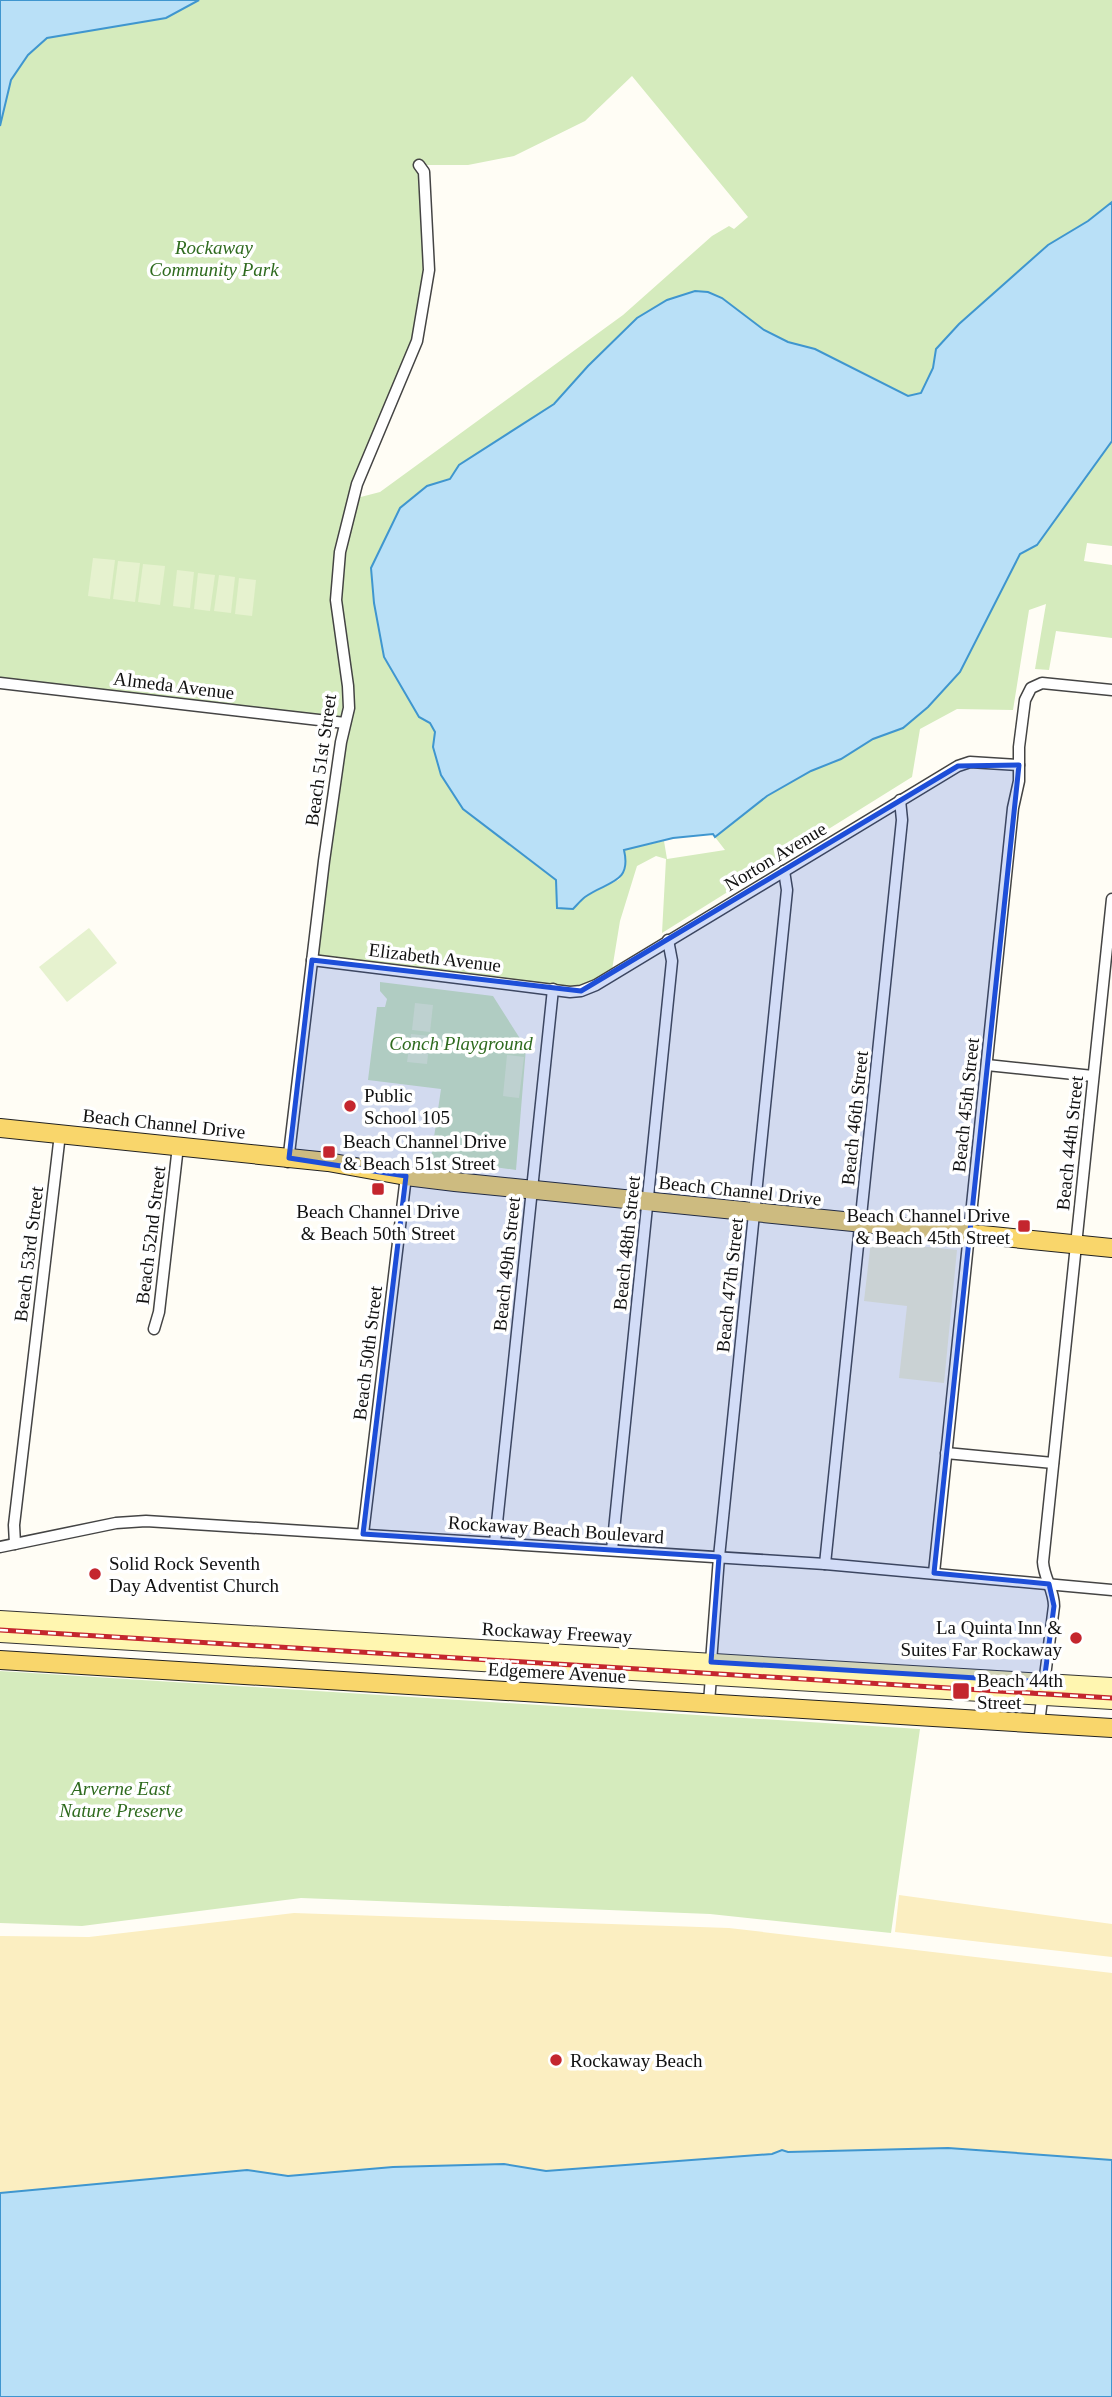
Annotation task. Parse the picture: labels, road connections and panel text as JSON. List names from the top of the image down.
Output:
{
  "streets": {
    "main road": ["Beach Channel Drive", "Edgemere Avenue"],
    "street": [
      "Almeda Avenue",
      "Beach 51st Street",
      "Norton Avenue",
      "Elizabeth Avenue",
      "Beach 45th Street",
      "Beach 46th Street",
      "Beach 44th Street",
      "Beach 52nd Street",
      "Beach 48th Street",
      "Beach 53rd Street",
      "Beach 49th Street",
      "Beach 47th Street",
      "Beach 50th Street",
      "Rockaway Beach Boulevard",
      "Rockaway Freeway"
    ]
  },
  "crossings": [
    ["Almeda Avenue", "Beach 51st Street"],
    ["Beach 51st Street", "Elizabeth Avenue"],
    ["Beach 51st Street", "Beach Channel Drive"],
    ["Norton Avenue", "Elizabeth Avenue"],
    ["Norton Avenue", "Beach 45th Street"],
    ["Norton Avenue", "Beach 46th Street"],
    ["Norton Avenue", "Beach 48th Street"],
    ["Norton Avenue", "Beach 49th Street"],
    ["Norton Avenue", "Beach 47th Street"],
    ["Elizabeth Avenue", "Beach 49th Street"],
    ["Beach 45th Street", "Beach Channel Drive"],
    ["Beach 45th Street", "Rockaway Beach Boulevard"],
    ["Beach 46th Street", "Beach Channel Drive"],
    ["Beach 46th Street", "Rockaway Beach Boulevard"],
    ["Beach Channel Drive", "Beach 44th Street"],
    ["Beach Channel Drive", "Beach 52nd Street"],
    ["Beach Channel Drive", "Beach 48th Street"],
    ["Beach Channel Drive", "Beach 53rd Street"],
    ["Beach Channel Drive", "Beach 49th Street"],
    ["Beach Channel Drive", "Beach 47th Street"],
    ["Beach Channel Drive", "Beach 50th Street"],
    ["Beach 44th Street", "Rockaway Beach Boulevard"],
    ["Beach 44th Street", "Rockaway Freeway"],
    ["Beach 44th Street", "Edgemere Avenue"],
    ["Beach 48th Street", "Rockaway Beach Boulevard"],
    ["Beach 53rd Street", "Rockaway Beach Boulevard"],
    ["Beach 49th Street", "Rockaway Beach Boulevard"],
    ["Beach 47th Street", "Rockaway Beach Boulevard"],
    ["Beach 47th Street", "Rockaway Freeway"],
    ["Beach 47th Street", "Edgemere Avenue"],
    ["Beach 50th Street", "Rockaway Beach Boulevard"]
  ],
  "parks": ["Rockaway Community Park", "Conch Playground", "Arverne East Nature Preserve"],
  "places": {
    "other": [
      "Public School 105",
      "Solid Rock Seventh Day Adventist Church",
      "La Quinta Inn & Suites Far Rockaway",
      "Rockaway Beach"
    ],
    "transit": [
      "Beach Channel Drive & Beach 51st Street",
      "Beach Channel Drive & Beach 50th Street",
      "Beach Channel Drive & Beach 45th Street",
      "Beach 44th Street"
    ]
  }
}
